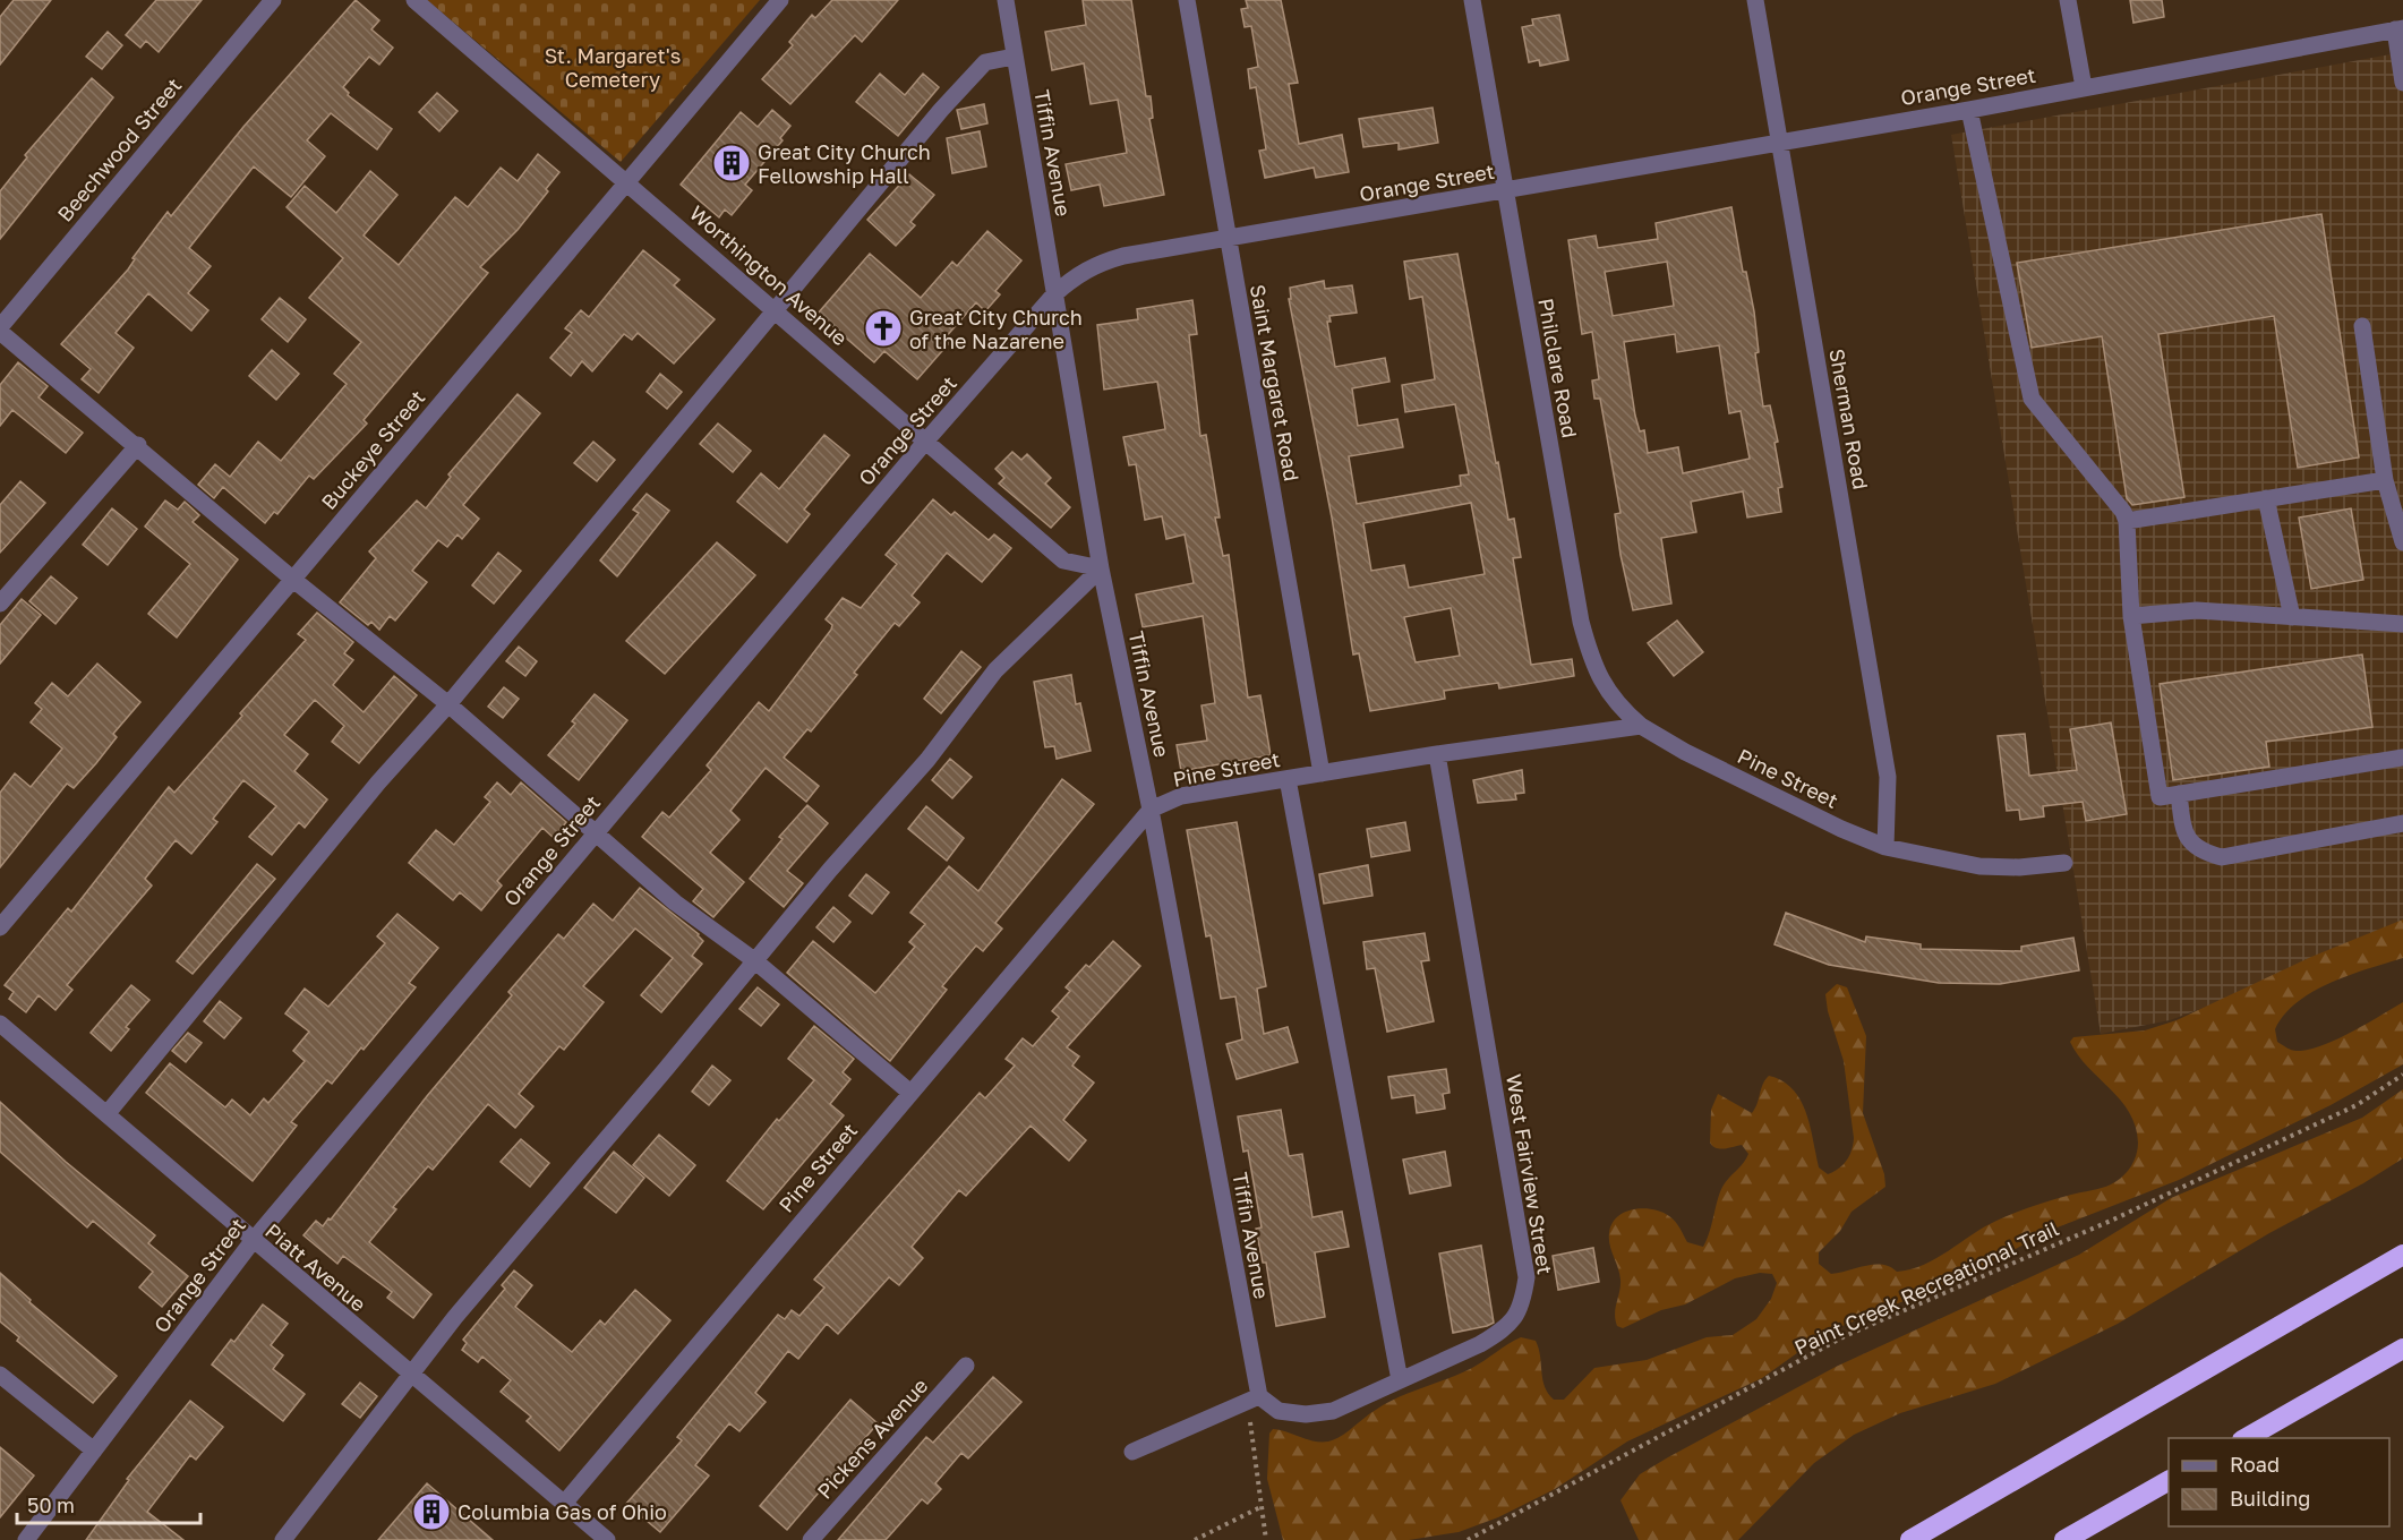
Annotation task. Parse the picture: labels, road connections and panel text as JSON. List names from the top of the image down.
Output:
{
  "streets": {
    "street": [
      "Orange Street",
      "Beechwood Street",
      "Tiffin Avenue",
      "Worthington Avenue",
      "Philclare Road",
      "Saint Margaret Road",
      "Sherman Road",
      "Buckeye Street",
      "Pine Street",
      "West Fairview Street",
      "Piatt Avenue",
      "Pickens Avenue"
    ],
    "path": ["Paint Creek Recreational Trail"]
  },
  "crossings": [
    ["Orange Street", "Tiffin Avenue"],
    ["Orange Street", "Worthington Avenue"],
    ["Orange Street", "Philclare Road"],
    ["Orange Street", "Saint Margaret Road"],
    ["Orange Street", "Sherman Road"],
    ["Orange Street", "Piatt Avenue"],
    ["Tiffin Avenue", "Worthington Avenue"],
    ["Tiffin Avenue", "Pine Street"],
    ["Tiffin Avenue", "West Fairview Street"],
    ["Worthington Avenue", "Buckeye Street"],
    ["Philclare Road", "Pine Street"],
    ["Saint Margaret Road", "Pine Street"],
    ["Sherman Road", "Pine Street"],
    ["Pine Street", "West Fairview Street"],
    ["Pine Street", "Piatt Avenue"]
  ],
  "parks": ["St. Margaret's Cemetery"],
  "places": {
    "building": ["Great City Church Fellowship Hall", "Columbia Gas of Ohio"],
    "church": ["Great City Church of the Nazarene"]
  },
  "legend": ["Road", "Building"],
  "scale_bar": "50 m"
}
